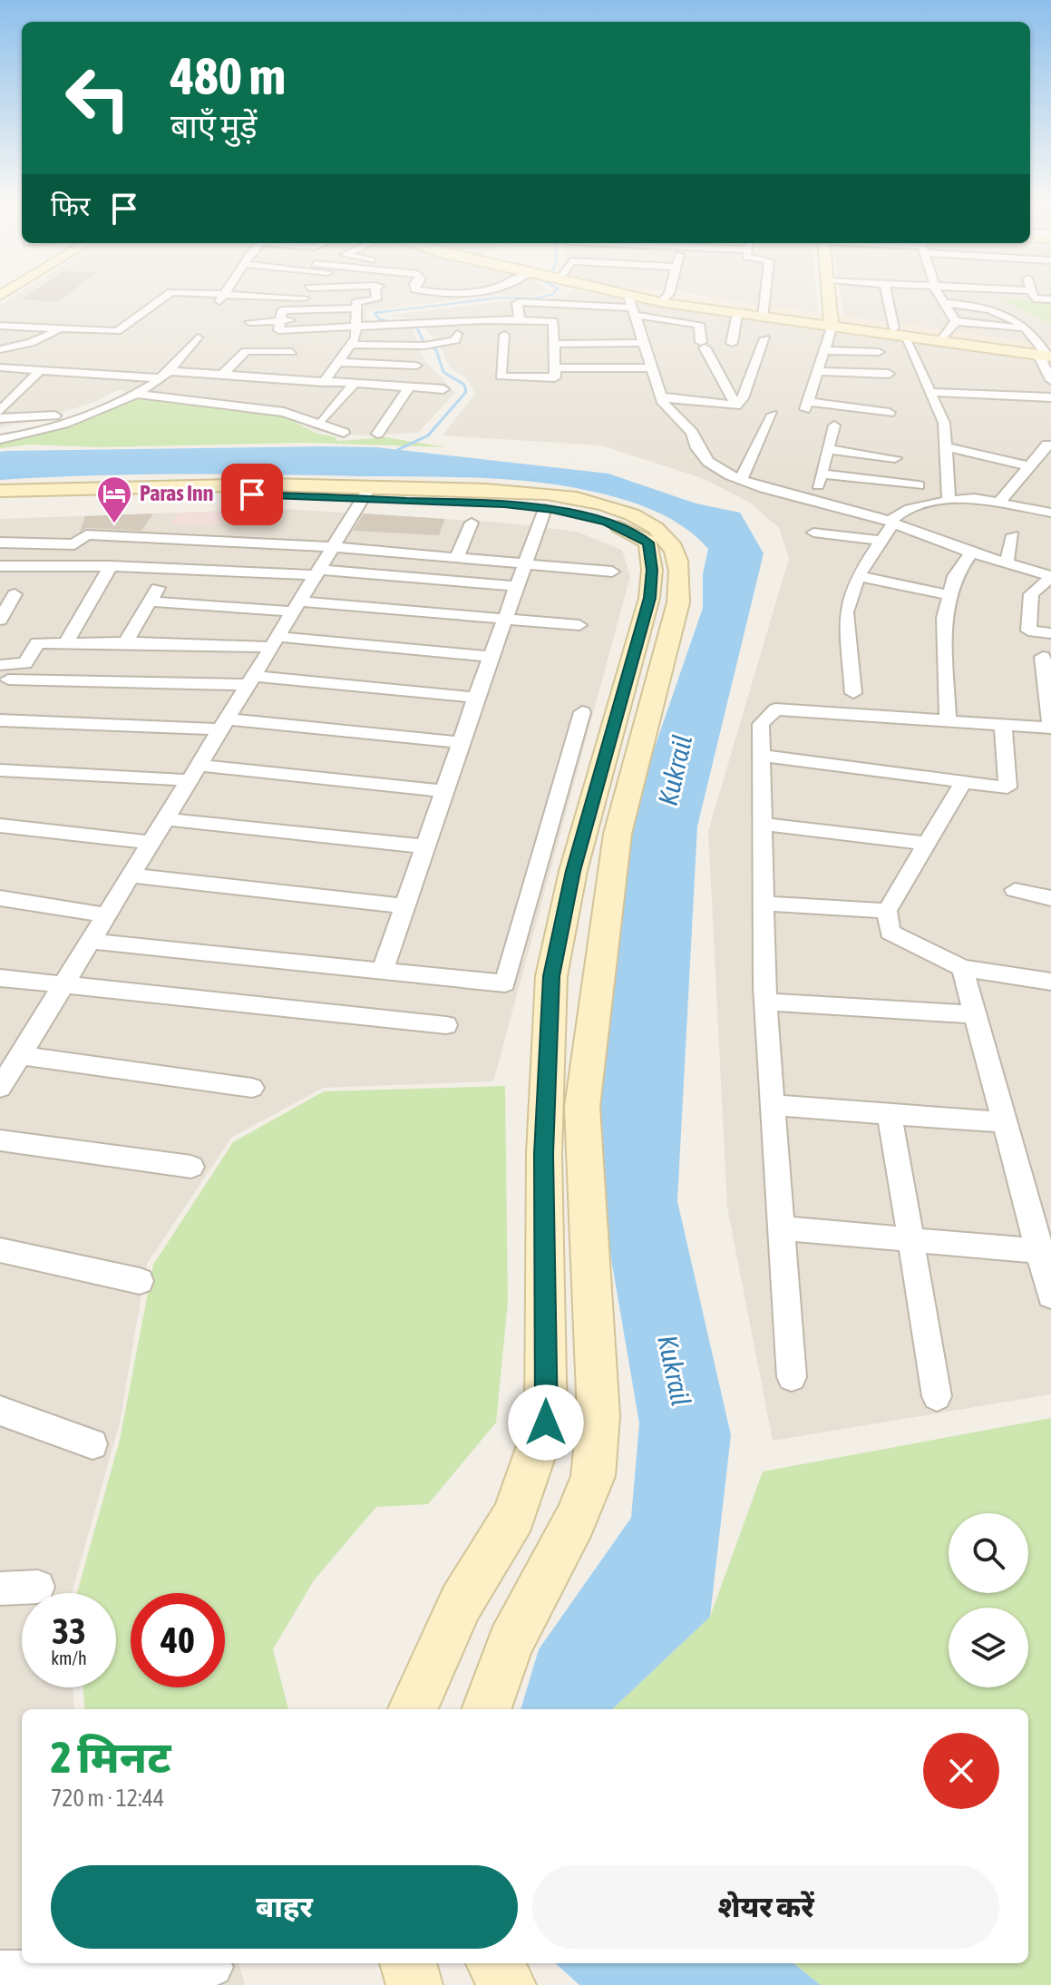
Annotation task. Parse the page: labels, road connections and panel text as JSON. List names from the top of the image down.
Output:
{
  "water": ["Kukrail"],
  "places": {
    "hotel": ["Paras Inn"]
  },
  "page": {
    "turn": ["480 m", "बाएँ मुड़ें"],
    "then": "फिर",
    "speed": "33 km/h",
    "limit": "40",
    "heading": ["2 मिनट", "720 m · 12:44"],
    "buttons": ["बाहर", "शेयर करें"]
  }
}
